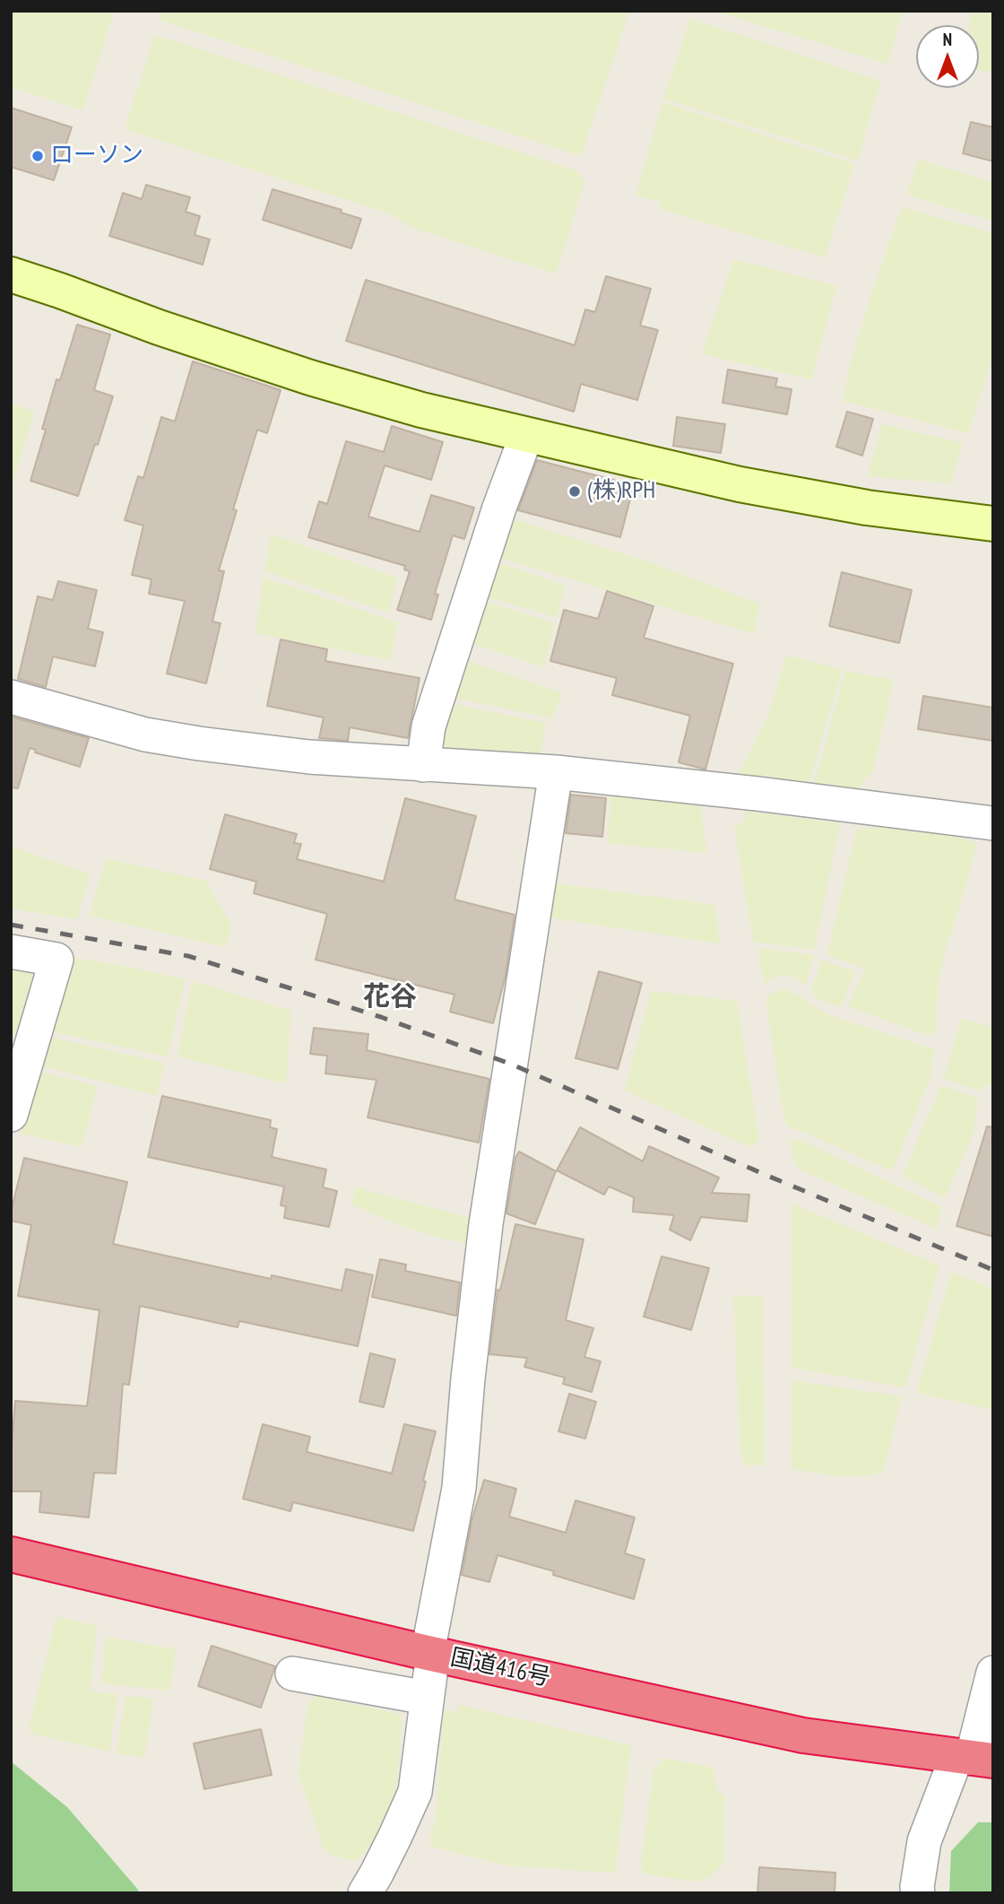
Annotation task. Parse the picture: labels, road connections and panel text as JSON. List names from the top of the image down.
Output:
{
  "streets": {
    "highway": ["国道416号"]
  },
  "districts": ["花谷"],
  "places": ["ローソン", "(株)RPH"],
  "north": "top"
}
